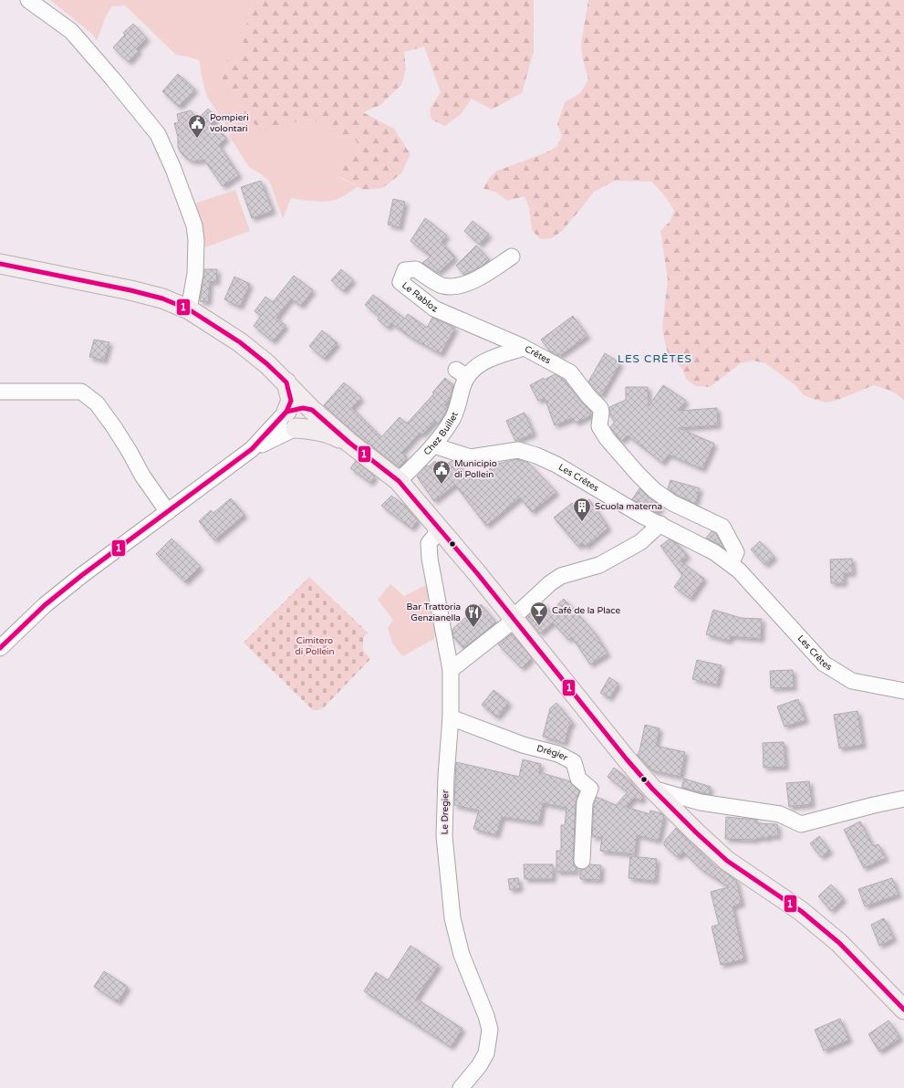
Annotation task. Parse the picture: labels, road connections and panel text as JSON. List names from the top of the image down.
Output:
{
  "streets": {
    "street": [
      "Le Rabloz",
      "Crêtes",
      "Chez Buillet",
      "Les Crêtes",
      "Drégier",
      "Le Dregier"
    ]
  },
  "crossings": [
    ["Le Rabloz", "Crêtes"],
    ["Crêtes", "Chez Buillet"],
    ["Crêtes", "Les Crêtes"],
    ["Chez Buillet", "Les Crêtes"],
    ["Drégier", "Le Dregier"]
  ],
  "districts": ["LES CRÊTES"],
  "parks": ["Cimitero di Pollein"],
  "places": {
    "public building": ["Pompieri volontari", "Municipio di Pollein"],
    "building": ["Scuola materna"],
    "bar": ["Café de la Place"],
    "restaurant": ["Bar Trattoria Genzianella"]
  },
  "lines": ["transit line 1"]
}
